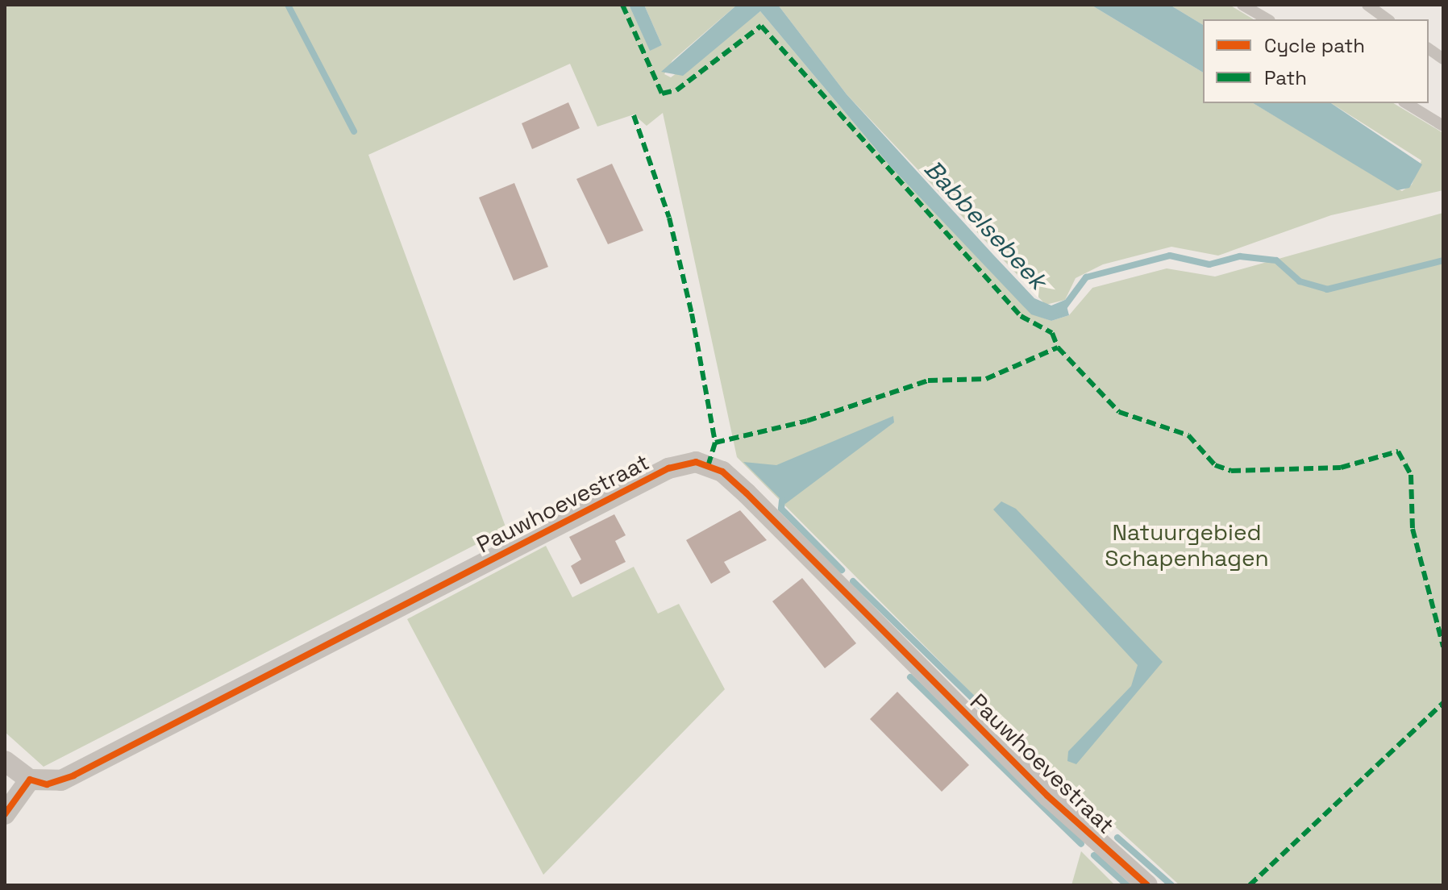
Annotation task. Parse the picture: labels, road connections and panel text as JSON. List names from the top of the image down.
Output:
{
  "streets": {
    "street": ["Pauwhoevestraat"]
  },
  "water": ["Babbelsebeek"],
  "parks": ["Natuurgebied Schapenhagen"],
  "legend": ["Cycle path", "Path"]
}
